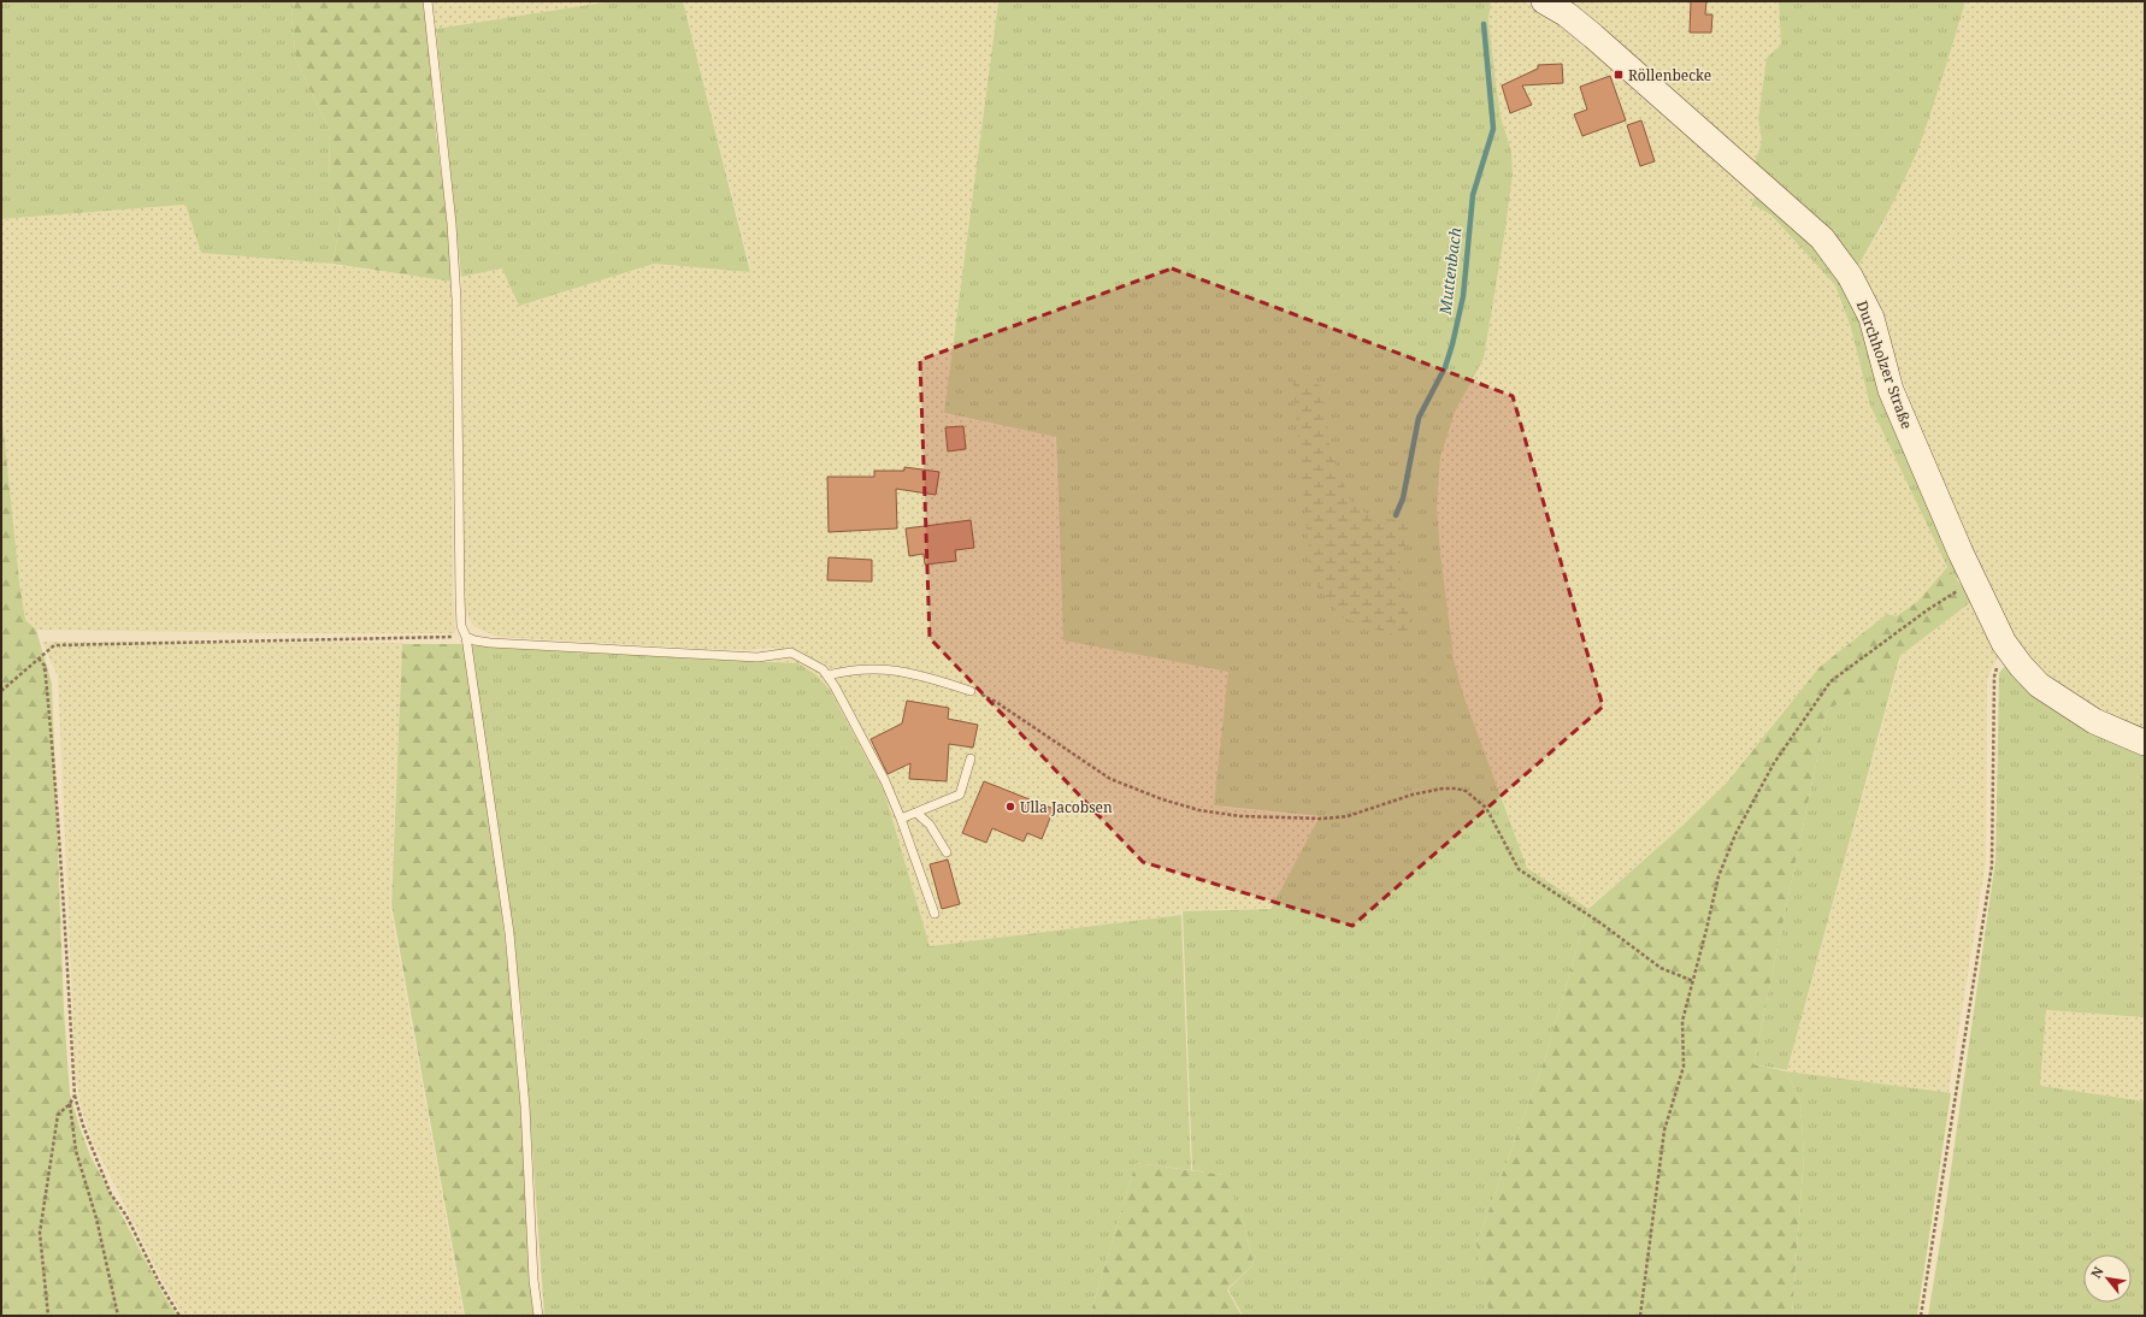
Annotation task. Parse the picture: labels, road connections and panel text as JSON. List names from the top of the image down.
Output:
{
  "streets": {
    "main road": ["Durchholzer Straße"]
  },
  "water": ["Muttenbach"],
  "places": {
    "transit": ["Röllenbecke"],
    "other": ["Ulla Jacobsen"]
  },
  "north": "top left"
}
